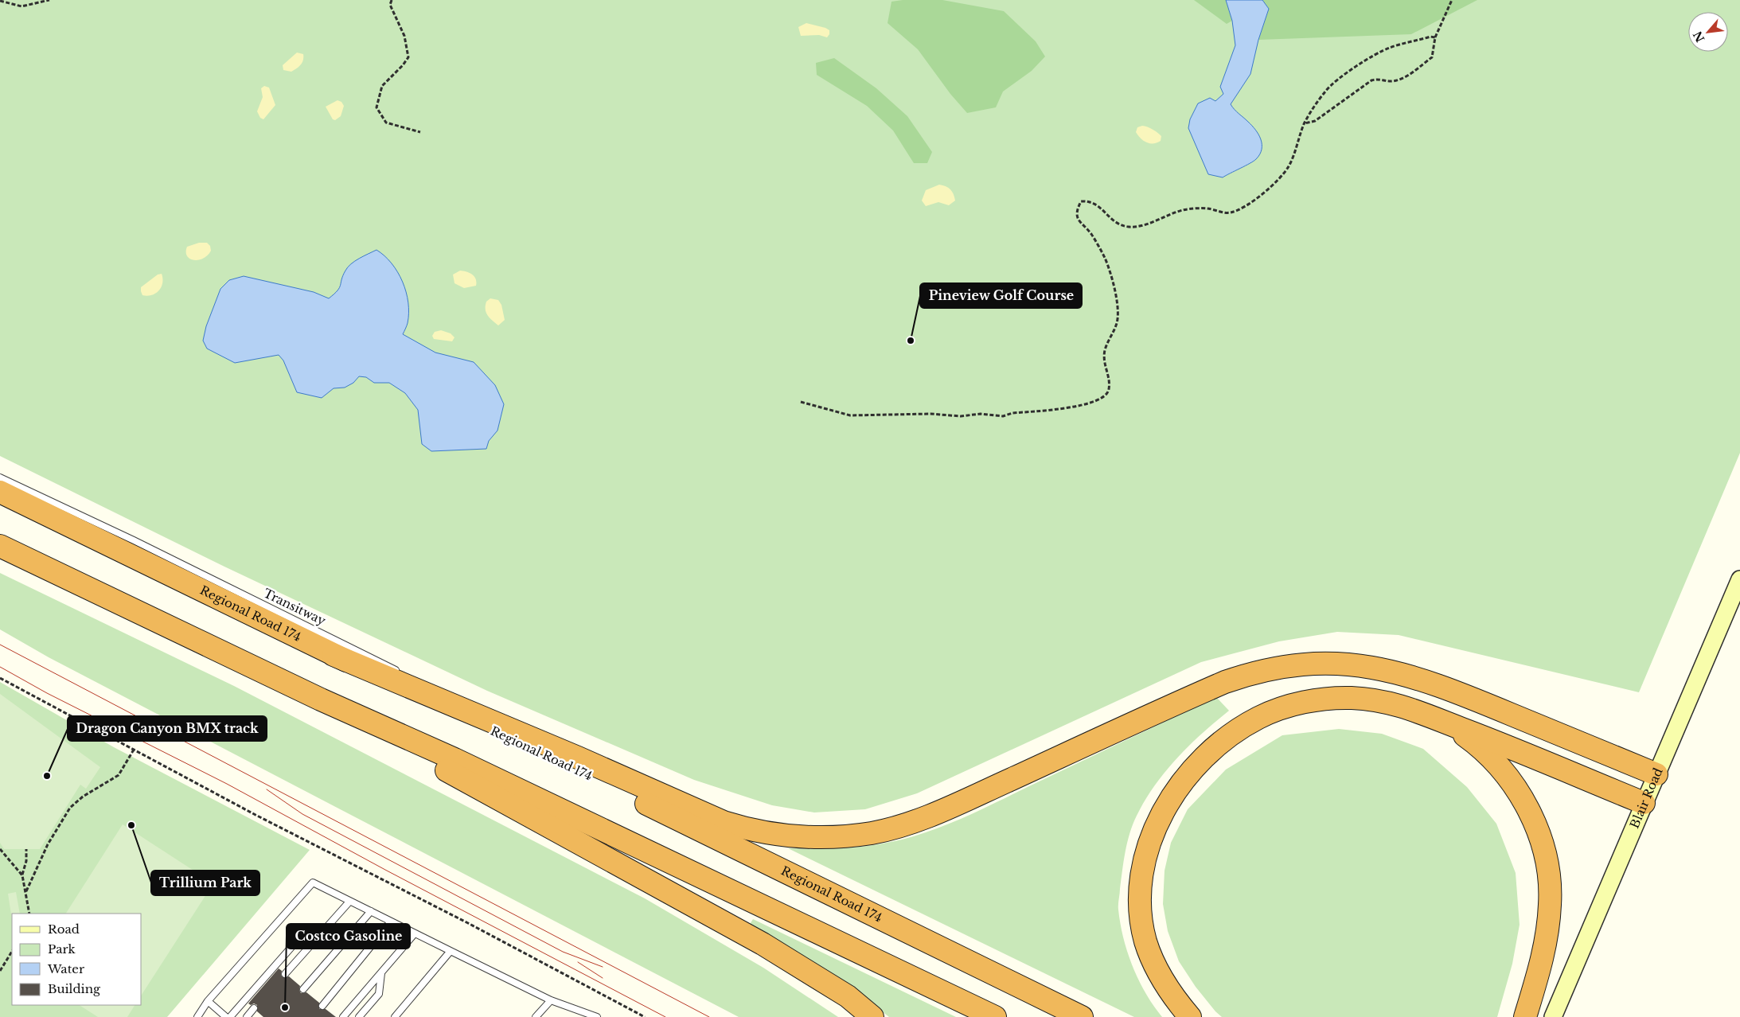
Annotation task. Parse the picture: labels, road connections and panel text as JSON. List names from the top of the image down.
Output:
{
  "streets": {
    "highway": ["Regional Road 174"],
    "main road": ["Blair Road"],
    "lane": ["Transitway"]
  },
  "places": [
    "Pineview Golf Course",
    "Dragon Canyon BMX track",
    "Trillium Park",
    "Costco Gasoline"
  ],
  "legend": [
    "Road",
    "Park",
    "Water",
    "Building"
  ],
  "north": "bottom left"
}
